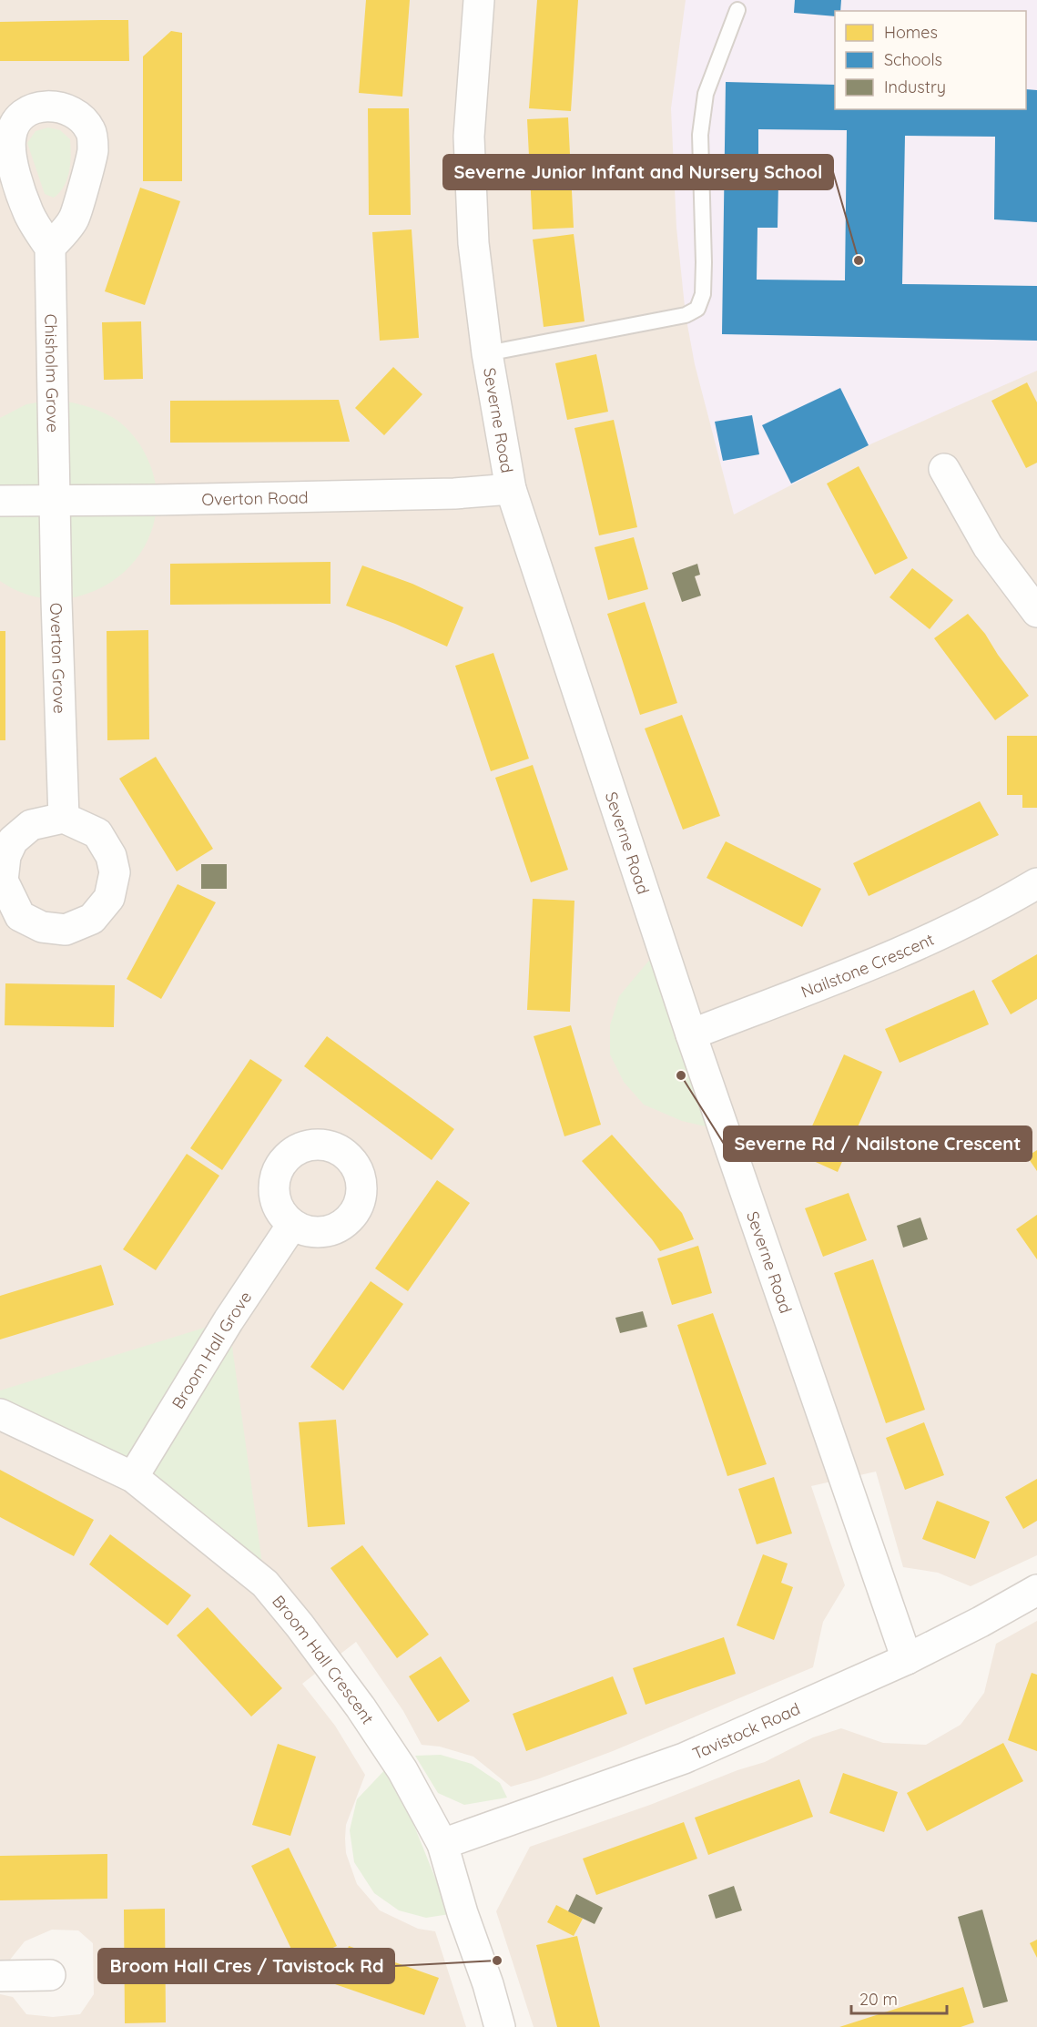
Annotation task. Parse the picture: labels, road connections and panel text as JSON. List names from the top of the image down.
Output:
{
  "streets": {
    "street": [
      "Chisholm Grove",
      "Severne Road",
      "Overton Road",
      "Overton Grove",
      "Nailstone Crescent",
      "Broom Hall Grove",
      "Broom Hall Crescent",
      "Tavistock Road"
    ]
  },
  "crossings": [
    ["Chisholm Grove", "Overton Road"],
    ["Chisholm Grove", "Overton Grove"],
    ["Severne Road", "Overton Road"],
    ["Severne Road", "Nailstone Crescent"],
    ["Severne Road", "Tavistock Road"],
    ["Overton Road", "Overton Grove"],
    ["Broom Hall Grove", "Broom Hall Crescent"],
    ["Broom Hall Crescent", "Tavistock Road"]
  ],
  "places": ["Severne Junior Infant and Nursery School", "Severne Rd / Nailstone Crescent", "Broom Hall Cres / Tavistock Rd"],
  "legend": ["Homes", "Schools", "Industry"],
  "scale_bar": "20 m"
}
